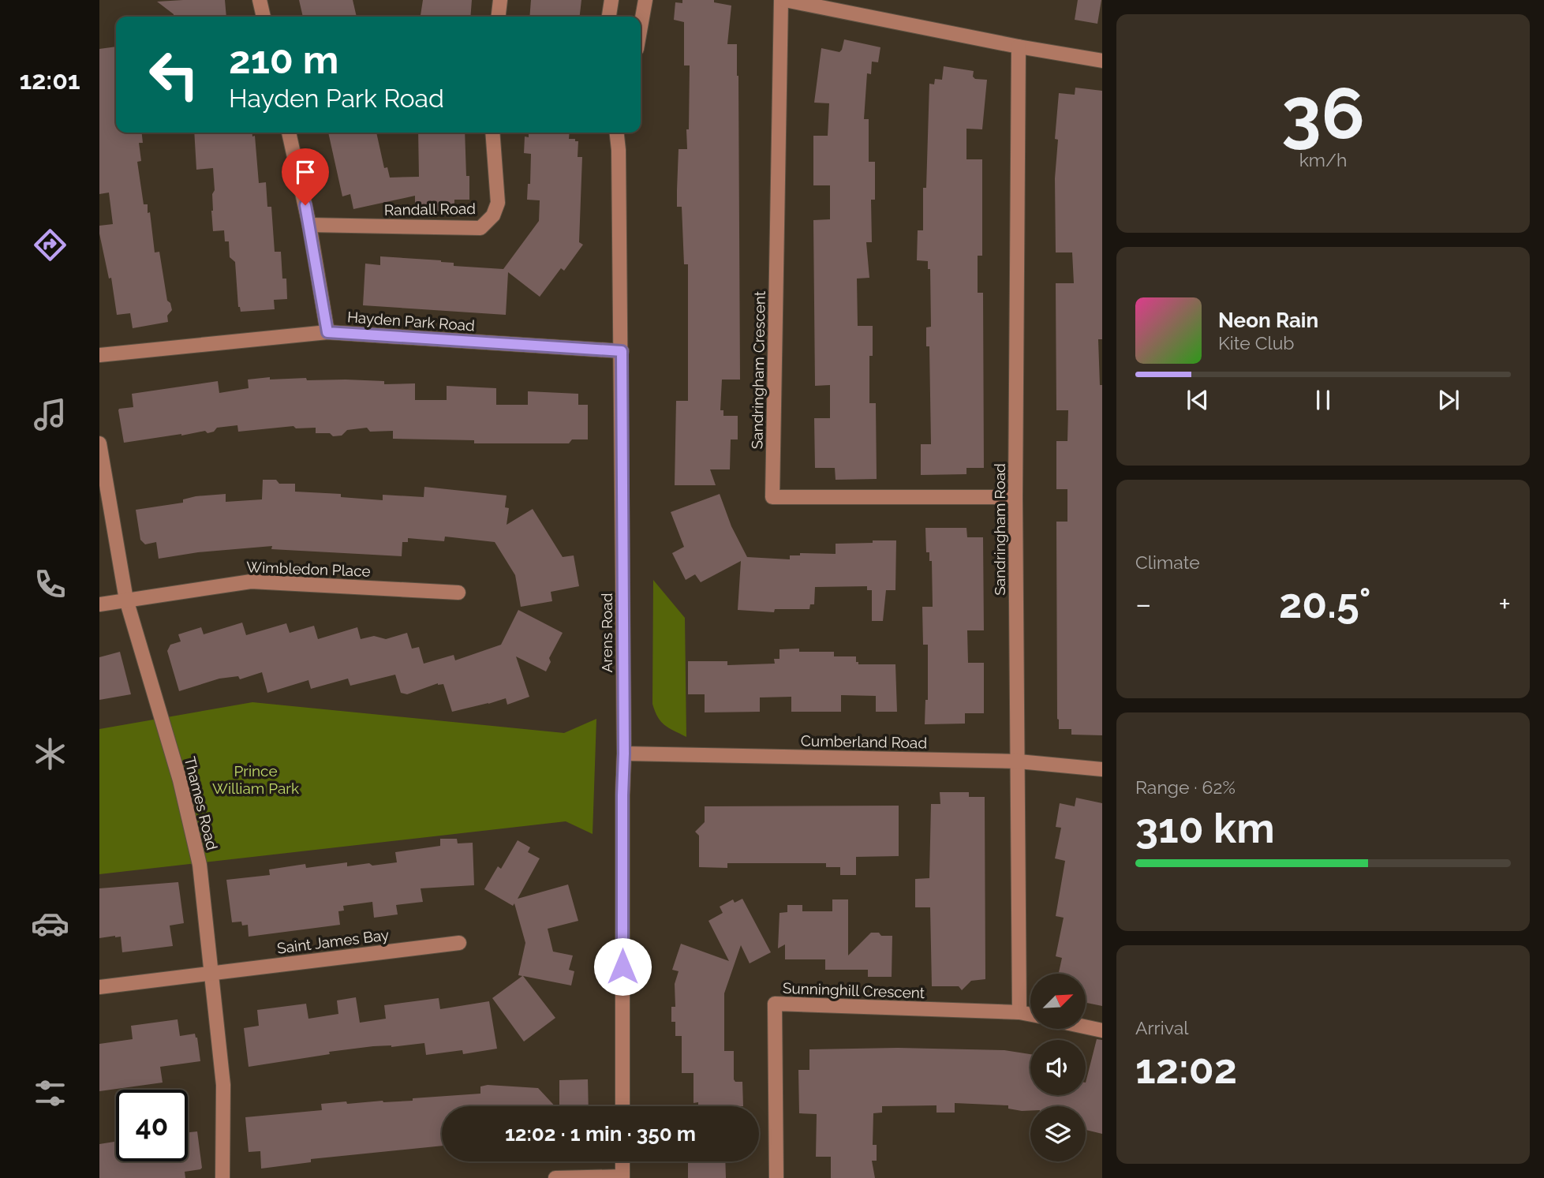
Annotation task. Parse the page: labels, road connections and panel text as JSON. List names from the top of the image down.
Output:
{
  "streets": {
    "street": [
      "Randall Road",
      "Hayden Park Road",
      "Sandringham Crescent",
      "Sandringham Road",
      "Wimbledon Place",
      "Arens Road",
      "Cumberland Road",
      "Thames Road",
      "Saint James Bay",
      "Sunninghill Crescent"
    ]
  },
  "crossings": [
    ["Hayden Park Road", "Arens Road"],
    ["Sandringham Crescent", "Sandringham Road"],
    ["Sandringham Road", "Cumberland Road"],
    ["Sandringham Road", "Sunninghill Crescent"],
    ["Wimbledon Place", "Thames Road"],
    ["Arens Road", "Cumberland Road"],
    ["Thames Road", "Saint James Bay"]
  ],
  "parks": ["Prince William Park"],
  "north": "top right",
  "page": {
    "tabs": "12:01",
    "tile": [
      ["36", "km/h"],
      "Climate",
      ["Range · 62%", "310 km"],
      ["Arrival", "12:02"]
    ],
    "turn": ["210 m", "Hayden Park Road"],
    "song": ["Neon Rain", "Kite Club"],
    "heat": ["−", "20.5°", "+"],
    "limit": "40",
    "trip": "12:02 · 1 min · 350 m"
  }
}
